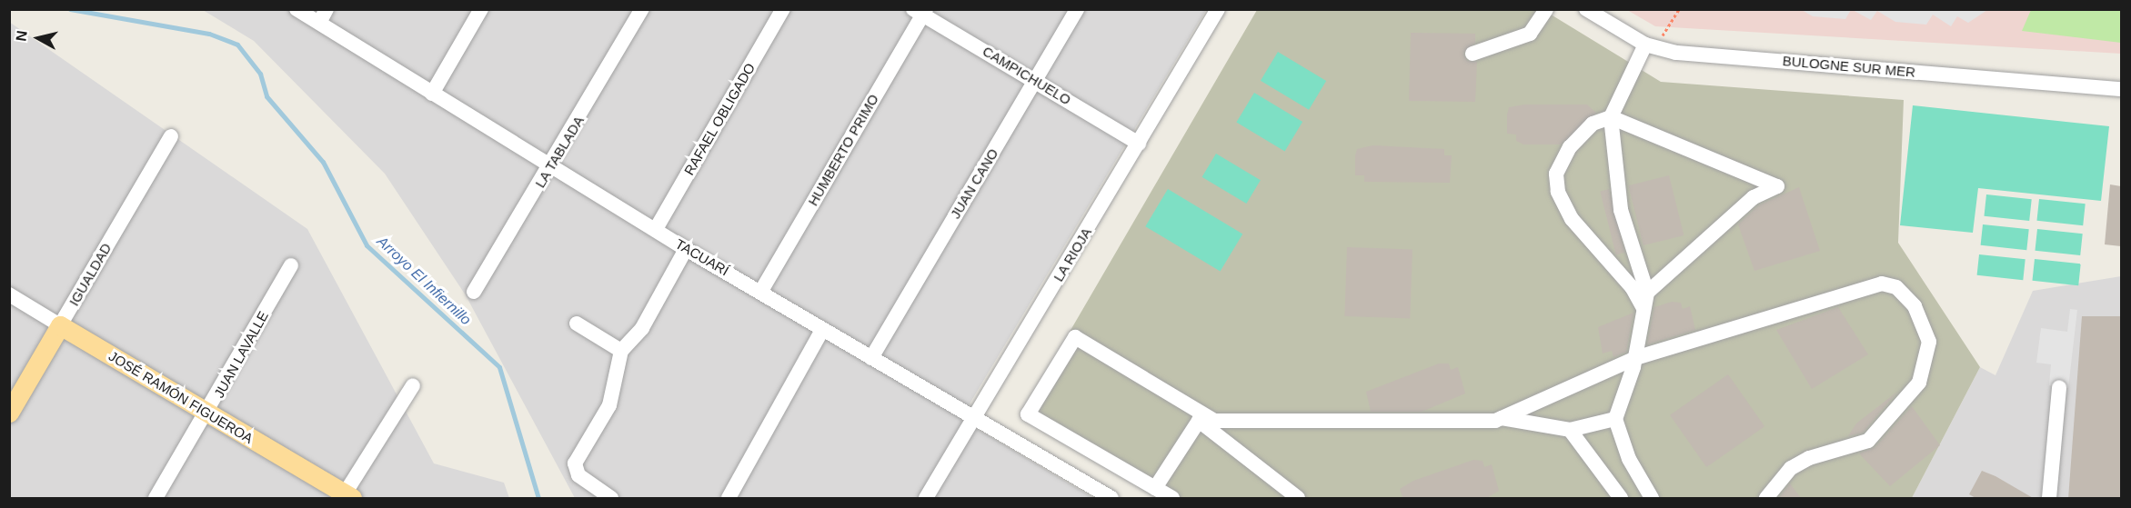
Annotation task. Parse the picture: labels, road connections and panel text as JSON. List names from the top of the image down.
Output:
{
  "streets": {
    "main road": ["IGUALDAD", "JOSÉ RAMÓN FIGUEROA"],
    "street": [
      "BULOGNE SUR MER",
      "CAMPICHUELO",
      "RAFAEL OBLIGADO",
      "HUMBERTO PRIMO",
      "LA TABLADA",
      "JUAN CANO",
      "LA RIOJA",
      "TACUARÍ",
      "JUAN LAVALLE"
    ]
  },
  "crossings": [
    ["CAMPICHUELO", "HUMBERTO PRIMO"],
    ["CAMPICHUELO", "JUAN CANO"],
    ["CAMPICHUELO", "LA RIOJA"],
    ["RAFAEL OBLIGADO", "TACUARÍ"],
    ["HUMBERTO PRIMO", "TACUARÍ"],
    ["LA TABLADA", "TACUARÍ"],
    ["JUAN CANO", "TACUARÍ"],
    ["LA RIOJA", "TACUARÍ"],
    ["IGUALDAD", "JOSÉ RAMÓN FIGUEROA"],
    ["JUAN LAVALLE", "JOSÉ RAMÓN FIGUEROA"]
  ],
  "water": ["Arroyo El Infiernillo"],
  "north": "left"
}
